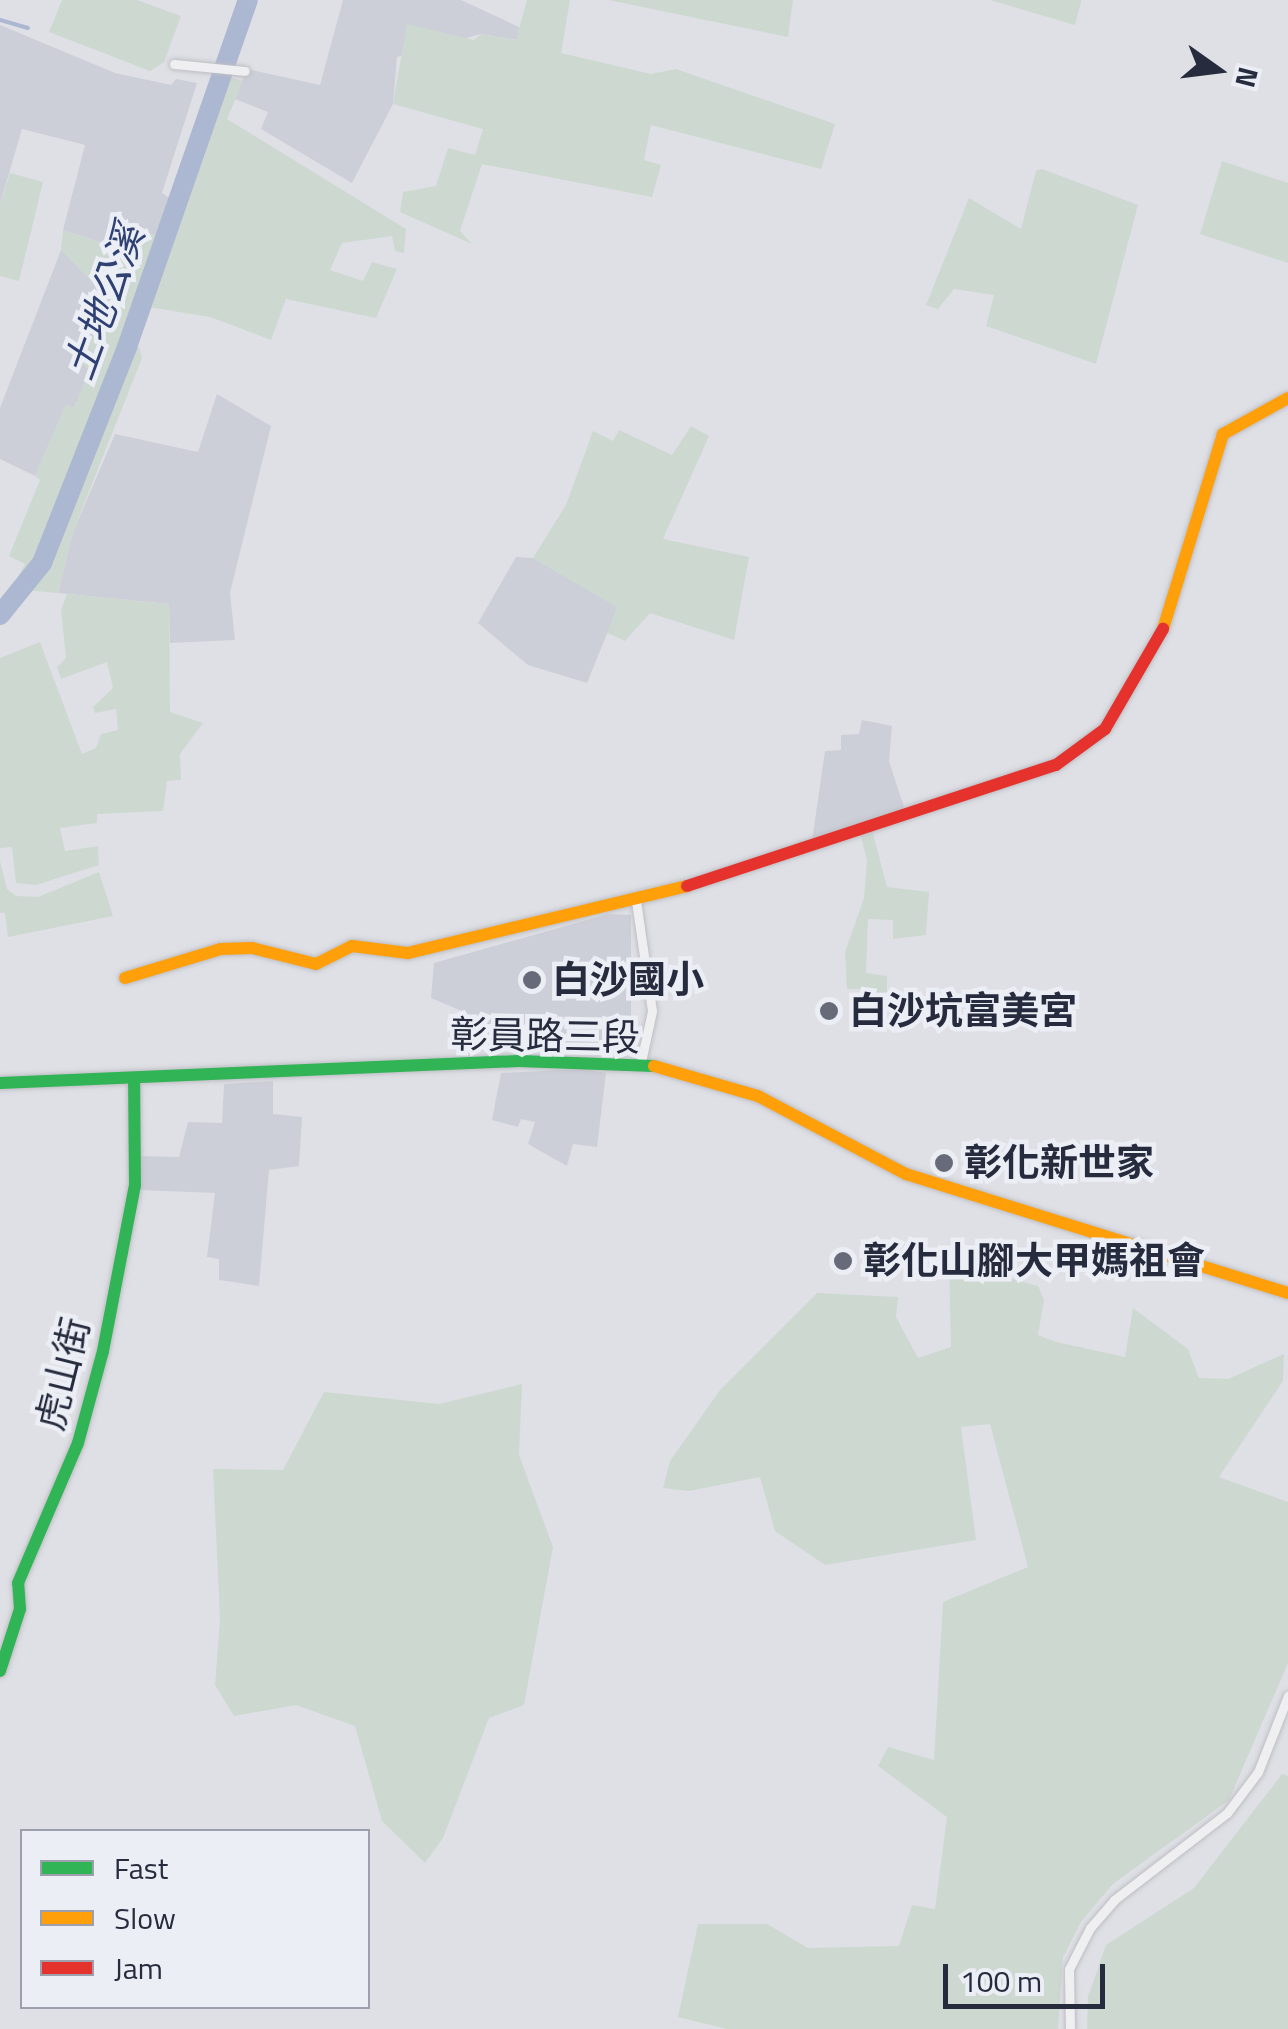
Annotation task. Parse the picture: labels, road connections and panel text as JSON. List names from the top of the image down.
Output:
{
  "streets": {
    "street": ["彰員路三段", "虎山街"]
  },
  "crossings": [
    ["彰員路三段", "虎山街"]
  ],
  "water": ["土地公溪"],
  "places": [
    "白沙國小",
    "白沙坑富美宮",
    "彰化新世家",
    "彰化山腳大甲媽祖會"
  ],
  "legend": ["Fast", "Slow", "Jam"],
  "scale_bar": "100 m",
  "north": "right"
}
